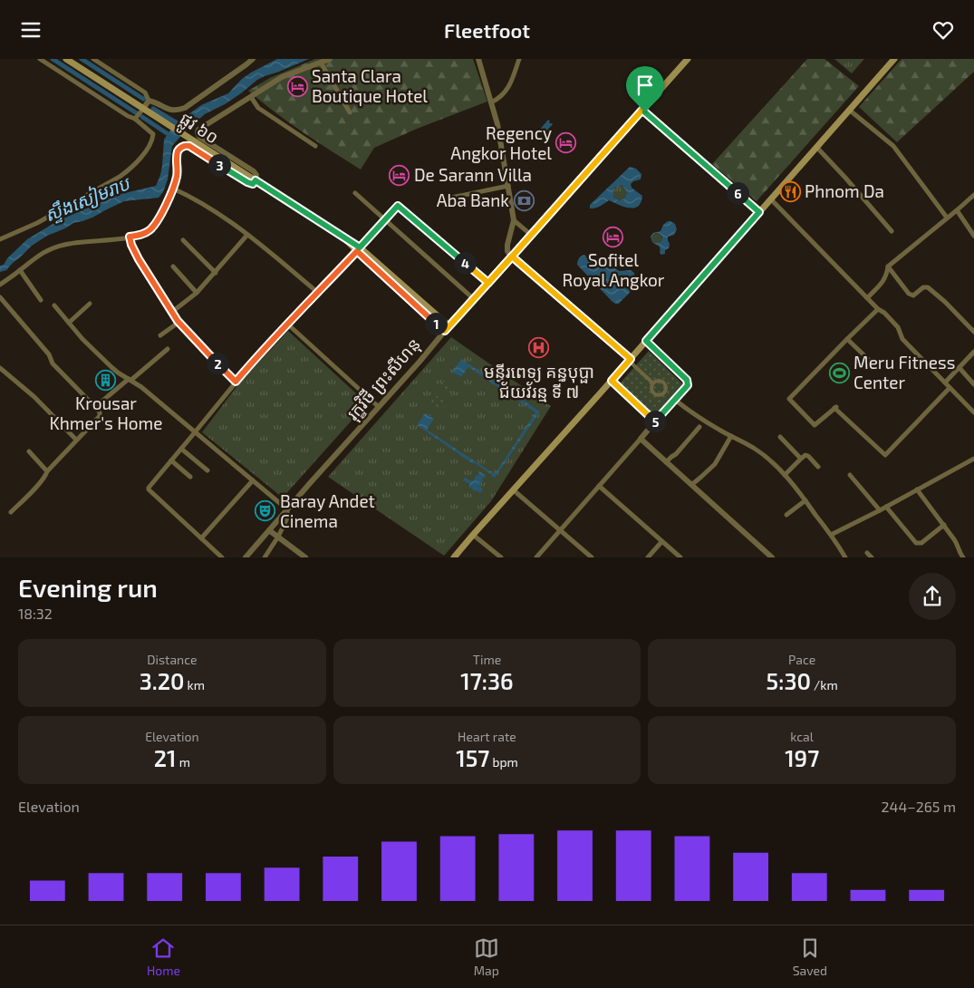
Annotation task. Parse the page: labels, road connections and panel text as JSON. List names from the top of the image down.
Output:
{
  "streets": {
    "main road": ["ផ្លូវ ៦០", "រុក្ខវិថី ព្រះសីហនុ"]
  },
  "crossings": [
    ["ផ្លូវ ៦០", "រុក្ខវិថី ព្រះសីហនុ"]
  ],
  "water": ["ស្ទឹងសៀមរាប"],
  "places": {
    "hotel": [
      "Santa Clara Boutique Hotel",
      "Regency Angkor Hotel",
      "De Sarann Villa",
      "Sofitel Royal Angkor"
    ],
    "restaurant": ["Phnom Da"],
    "bank": ["Aba Bank"],
    "hospital": ["មន្ទីរពេទ្យ គន្ធបុប្ផា ជ័យវ័រន្ម ទី ៧"],
    "sports": ["Meru Fitness Center"],
    "building": ["Krousar Khmer's Home"],
    "theatre": ["Baray Andet Cinema"]
  },
  "page": {
    "header": "Fleetfoot",
    "pins": [
      "3",
      "6",
      "4",
      "1",
      "2",
      "5"
    ],
    "heading": ["Evening run", "18:32"],
    "stats": [
      ["Distance", "3.20 km"],
      ["Time", "17:36"],
      ["Pace", "5:30 /km"],
      ["Elevation", "21 m"],
      ["Heart rate", "157 bpm"],
      ["kcal", "197"]
    ],
    "chart": ["Elevation", "244–265 m"],
    "tabs": ["Home", "Map", "Saved"]
  }
}
